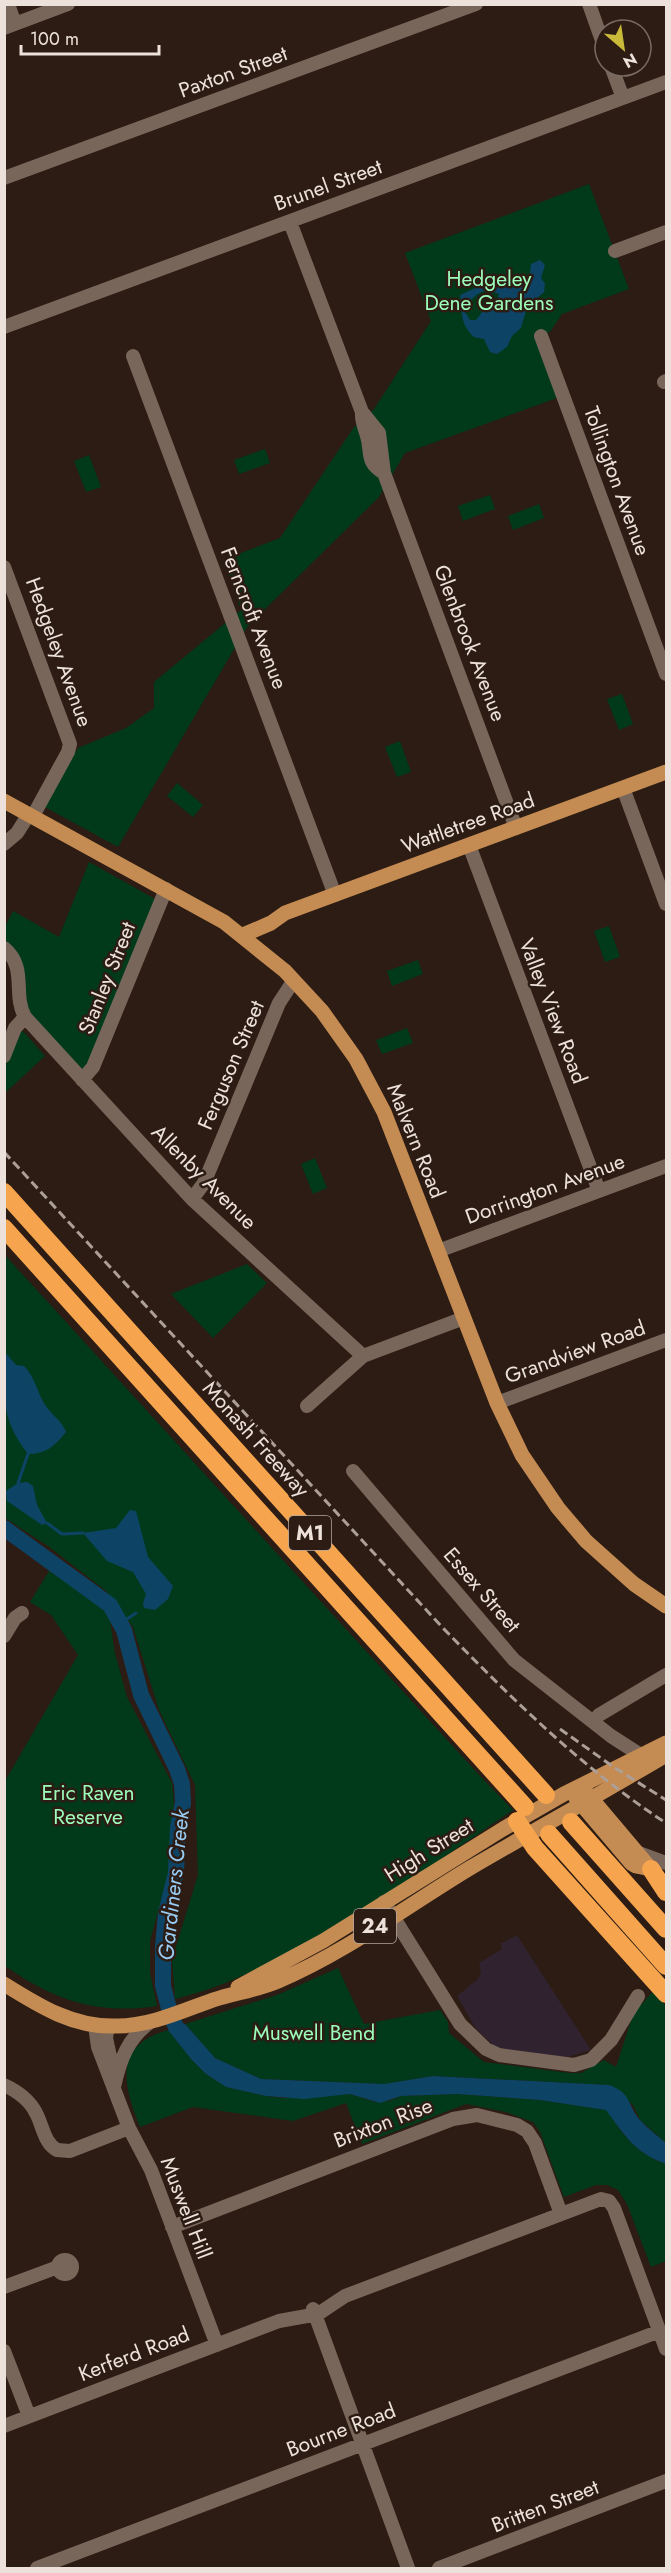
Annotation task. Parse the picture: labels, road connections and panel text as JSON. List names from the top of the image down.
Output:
{
  "streets": {
    "highway": ["Monash Freeway", "M1"],
    "main road": [
      "Wattletree Road",
      "Malvern Road",
      "High Street",
      "24"
    ],
    "street": [
      "Paxton Street",
      "Brunel Street",
      "Tollington Avenue",
      "Ferncroft Avenue",
      "Glenbrook Avenue",
      "Hedgeley Avenue",
      "Stanley Street",
      "Valley View Road",
      "Ferguson Street",
      "Allenby Avenue",
      "Dorrington Avenue",
      "Grandview Road",
      "Essex Street",
      "Brixton Rise",
      "Muswell Hill",
      "Kerferd Road",
      "Bourne Road",
      "Britten Street"
    ]
  },
  "crossings": [
    ["Brunel Street", "Glenbrook Avenue"],
    ["Ferncroft Avenue", "Wattletree Road"],
    ["Glenbrook Avenue", "Wattletree Road"],
    ["Hedgeley Avenue", "Malvern Road"],
    ["Wattletree Road", "Valley View Road"],
    ["Wattletree Road", "Malvern Road"],
    ["Stanley Street", "Malvern Road"],
    ["Stanley Street", "Allenby Avenue"],
    ["Valley View Road", "Dorrington Avenue"],
    ["Ferguson Street", "Malvern Road"],
    ["Ferguson Street", "Allenby Avenue"],
    ["Malvern Road", "Dorrington Avenue"],
    ["Malvern Road", "Grandview Road"],
    ["Monash Freeway", "High Street"],
    ["M1", "High Street"],
    ["Essex Street", "High Street"],
    ["High Street", "Muswell Hill"],
    ["Brixton Rise", "Muswell Hill"],
    ["Brixton Rise", "Kerferd Road"],
    ["Muswell Hill", "Kerferd Road"],
    ["Kerferd Road", "Bourne Road"]
  ],
  "water": ["Gardiners Creek"],
  "parks": ["Hedgeley Dene Gardens", "Eric Raven Reserve", "Muswell Bend"],
  "scale_bar": "100 m",
  "north": "bottom right"
}
